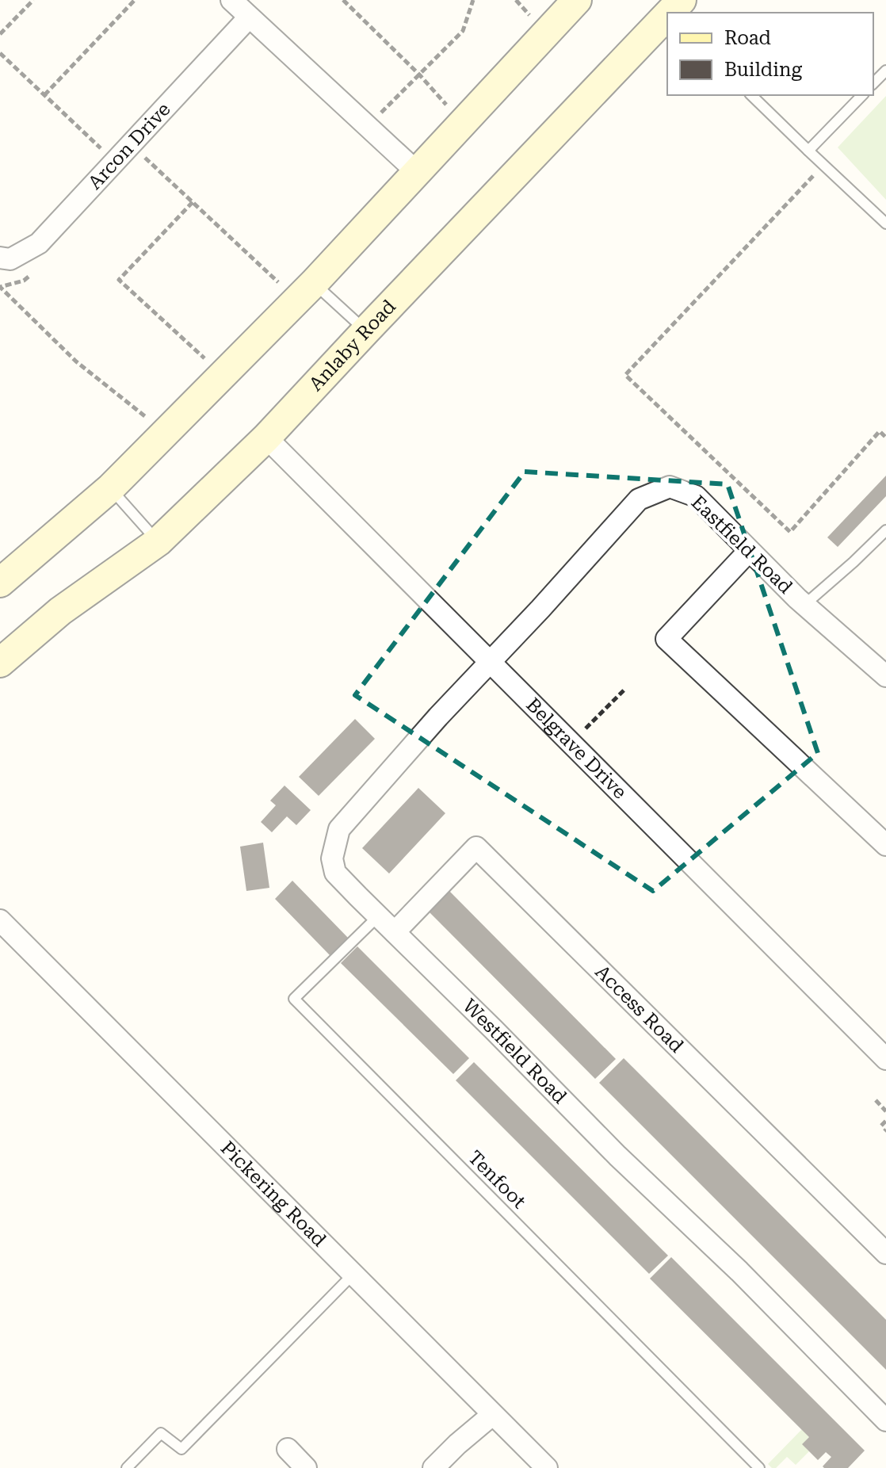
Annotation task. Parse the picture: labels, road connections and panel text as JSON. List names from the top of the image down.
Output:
{
  "streets": {
    "main road": ["Anlaby Road"],
    "street": [
      "Arcon Drive",
      "Eastfield Road",
      "Belgrave Drive",
      "Access Road",
      "Westfield Road",
      "Pickering Road"
    ],
    "lane": ["Tenfoot"]
  },
  "crossings": [
    ["Anlaby Road", "Belgrave Drive"],
    ["Eastfield Road", "Belgrave Drive"],
    ["Eastfield Road", "Westfield Road"],
    ["Belgrave Drive", "Westfield Road"],
    ["Access Road", "Westfield Road"],
    ["Westfield Road", "Tenfoot"]
  ],
  "legend": ["Road", "Building"]
}
